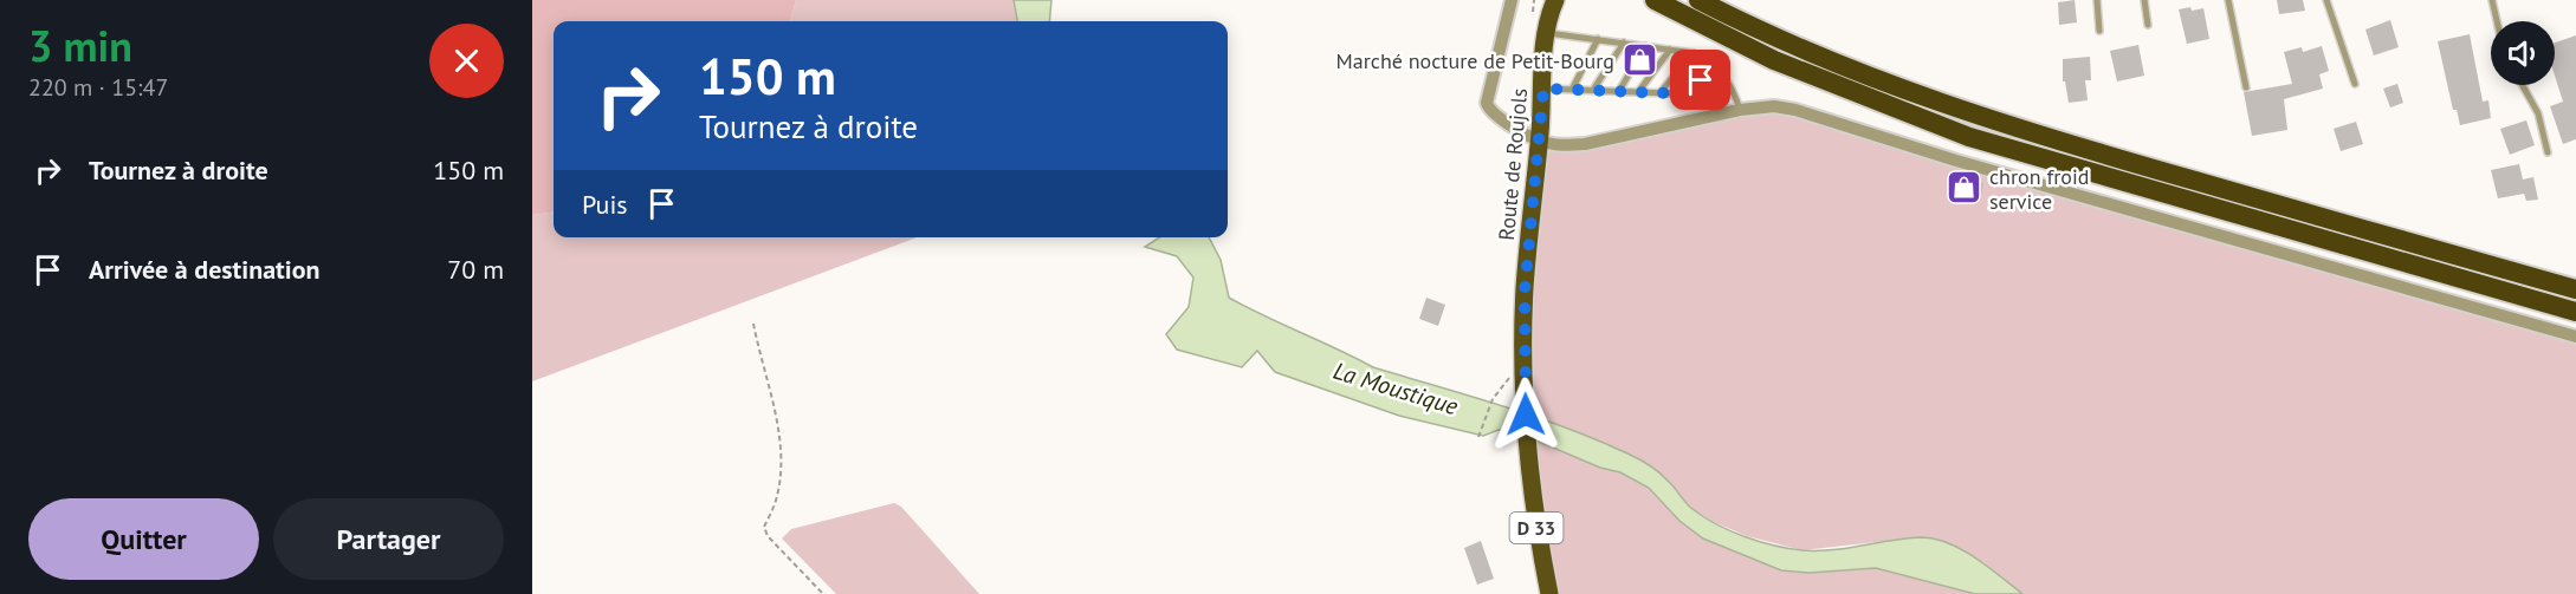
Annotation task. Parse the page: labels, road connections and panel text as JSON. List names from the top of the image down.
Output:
{
  "streets": {
    "main road": ["Route de Roujols", "D 33"]
  },
  "water": ["La Moustique"],
  "places": {
    "shop": ["Marché nocture de Petit-Bourg", "chron froid service"]
  },
  "page": {
    "heading": ["3 min", "220 m · 15:47"],
    "turn": ["150 m", "Tournez à droite"],
    "list": [
      {
        "name": "Tournez à droite",
        "value": "150 m"
      },
      {
        "name": "Arrivée à destination",
        "value": "70 m"
      }
    ],
    "then": "Puis",
    "buttons": ["Quitter", "Partager"]
  }
}
